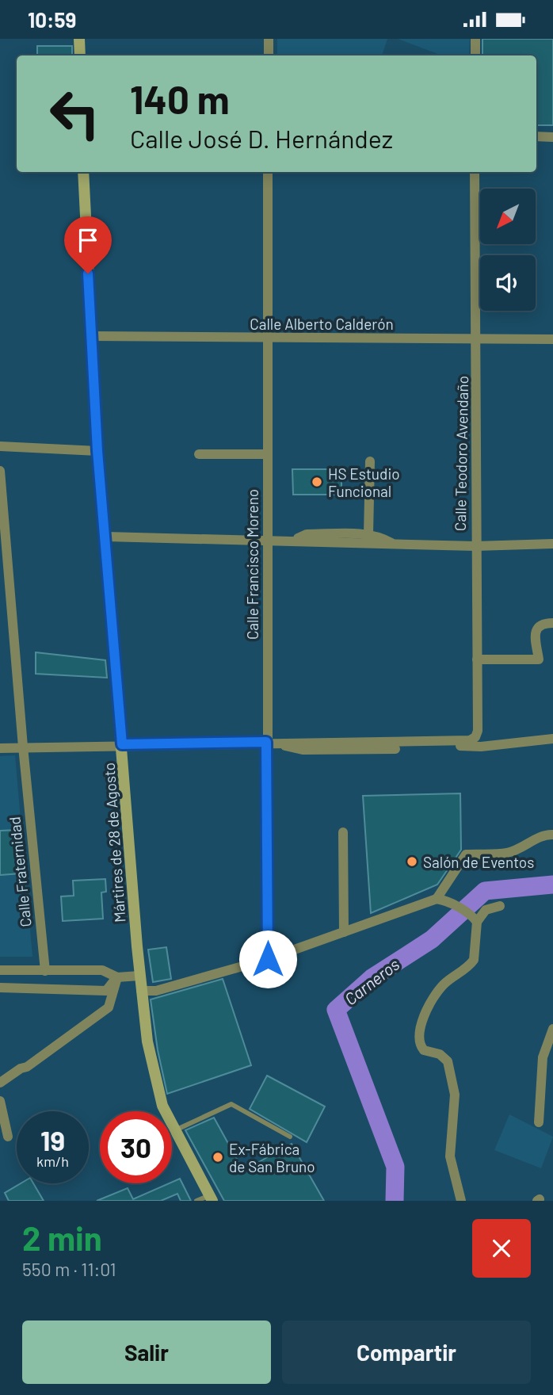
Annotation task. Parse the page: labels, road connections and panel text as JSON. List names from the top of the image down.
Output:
{
  "streets": {
    "main road": ["Mártires de 28 de Agosto"],
    "street": [
      "Calle Alberto Calderón",
      "Calle Teodoro Avendaño",
      "Calle Francisco Moreno",
      "Calle Fraternidad"
    ]
  },
  "crossings": [
    ["Calle Alberto Calderón", "Calle Teodoro Avendaño"],
    ["Calle Alberto Calderón", "Calle Francisco Moreno"],
    ["Calle Alberto Calderón", "Mártires de 28 de Agosto"]
  ],
  "water": ["Carneros"],
  "places": ["HS Estudio Funcional", "Salón de Eventos", "Ex-Fábrica de San Bruno"],
  "north": "bottom left",
  "page": {
    "status": "10:59",
    "turn": ["140 m", "Calle José D. Hernández"],
    "speed": "19 km/h",
    "limit": "30",
    "heading": ["2 min", "550 m · 11:01"],
    "buttons": ["Salir", "Compartir"]
  }
}
